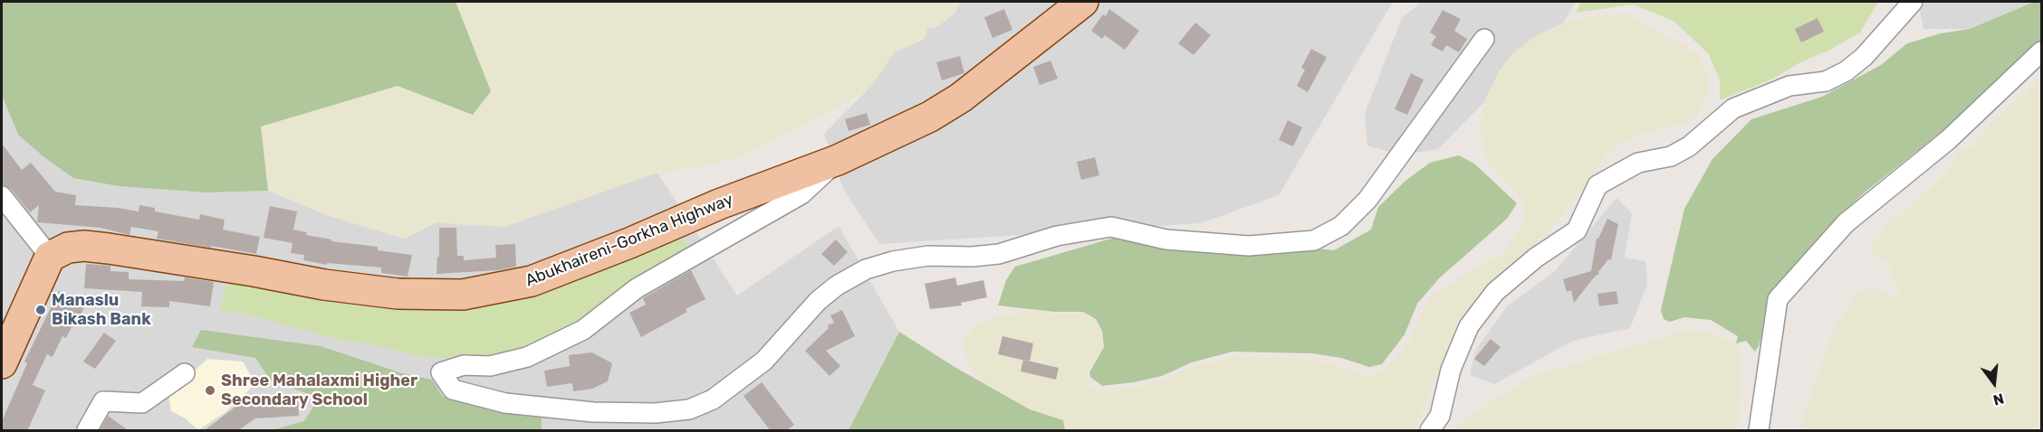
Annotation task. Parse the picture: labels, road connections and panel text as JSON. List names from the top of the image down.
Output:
{
  "streets": {
    "main road": ["Abukhaireni-Gorkha Highway"]
  },
  "places": ["Manaslu Bikash Bank", "Shree Mahalaxmi Higher Secondary School"],
  "north": "bottom"
}
